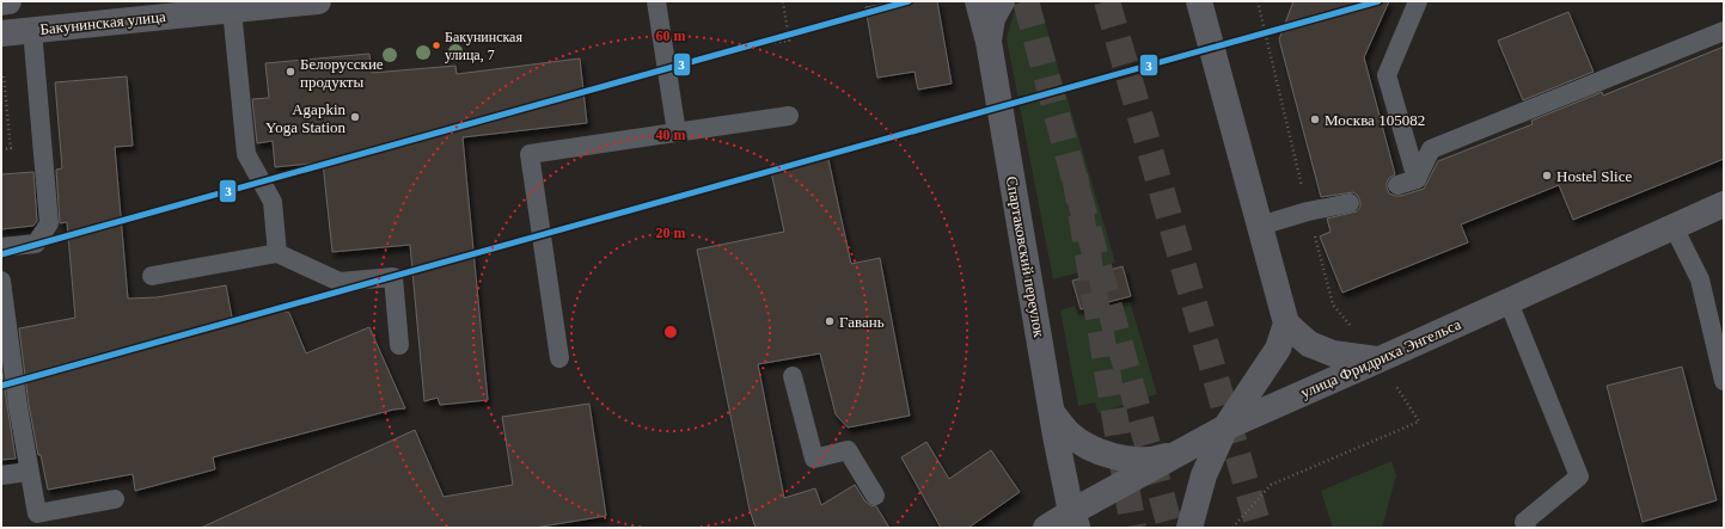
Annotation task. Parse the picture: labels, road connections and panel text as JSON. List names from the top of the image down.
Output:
{
  "streets": {
    "main road": ["Бакунинская улица", "Спартаковский переулок", "улица Фридриха Энгельса"]
  },
  "crossings": [
    ["Спартаковский переулок", "улица Фридриха Энгельса"]
  ],
  "places": [
    "Бакунинская улица, 7",
    "Белорусские продукты",
    "Agapkin Yoga Station",
    "Москва 105082",
    "Hostel Slice",
    "Гавань"
  ],
  "lines": ["transit line 3"],
  "rings": ["60 m", "40 m", "20 m"]
}
